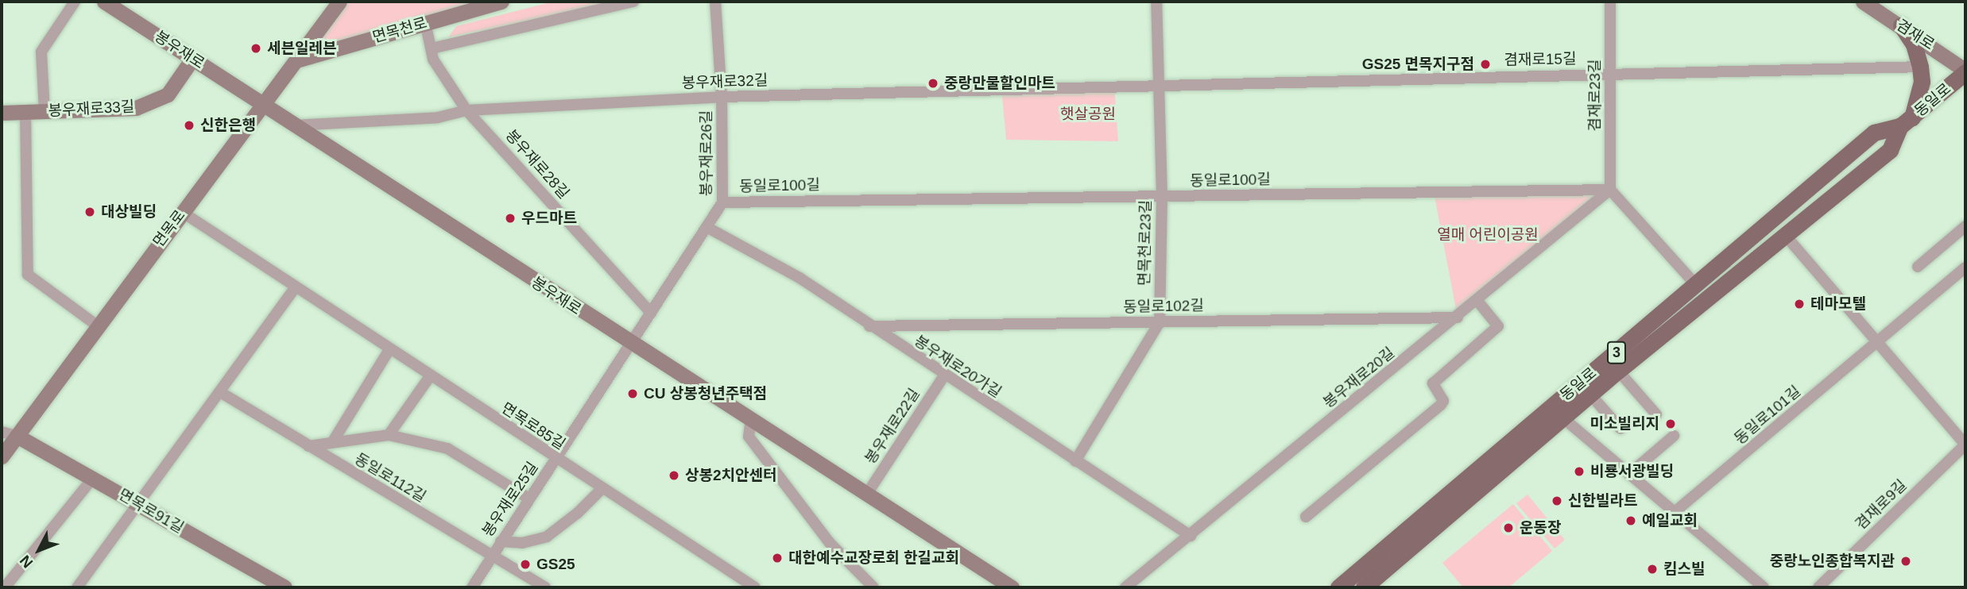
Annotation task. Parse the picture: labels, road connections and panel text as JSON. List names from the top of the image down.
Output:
{
  "streets": {
    "main road": ["동일로", "3"],
    "street": [
      "면목천로",
      "겸재로",
      "봉우재로",
      "겸재로15길",
      "봉우재로32길",
      "겸재로23길",
      "봉우재로33길",
      "봉우재로26길",
      "봉우재로28길",
      "동일로100길",
      "면목로",
      "면목천로23길",
      "동일로102길",
      "봉우재로20가길",
      "봉우재로20길",
      "동일로101길",
      "면목로85길",
      "봉우재로22길",
      "동일로112길",
      "봉우재로25길",
      "겸재로9길",
      "면목로91길"
    ]
  },
  "crossings": [
    ["면목천로", "봉우재로28길"],
    ["면목천로", "면목로"],
    ["겸재로", "동일로"],
    ["봉우재로", "봉우재로32길"],
    ["봉우재로", "봉우재로33길"],
    ["봉우재로", "봉우재로26길"],
    ["봉우재로", "면목로"],
    ["봉우재로", "봉우재로22길"],
    ["봉우재로", "봉우재로25길"],
    ["겸재로15길", "봉우재로32길"],
    ["겸재로15길", "겸재로23길"],
    ["겸재로15길", "면목천로23길"],
    ["봉우재로32길", "봉우재로26길"],
    ["봉우재로32길", "봉우재로28길"],
    ["봉우재로32길", "면목천로23길"],
    ["겸재로23길", "동일로100길"],
    ["겸재로23길", "봉우재로20길"],
    ["봉우재로26길", "봉우재로28길"],
    ["봉우재로26길", "동일로100길"],
    ["봉우재로26길", "봉우재로20가길"],
    ["봉우재로26길", "봉우재로25길"],
    ["동일로100길", "면목천로23길"],
    ["동일로100길", "봉우재로20길"],
    ["면목로", "면목로85길"],
    ["면목로", "면목로91길"],
    ["면목천로23길", "동일로102길"],
    ["면목천로23길", "봉우재로20가길"],
    ["동일로102길", "봉우재로20가길"],
    ["동일로102길", "봉우재로20길"],
    ["봉우재로20가길", "봉우재로20길"],
    ["봉우재로20가길", "봉우재로22길"],
    ["면목로85길", "봉우재로25길"],
    ["동일로112길", "봉우재로25길"]
  ],
  "parks": ["햇살공원", "열매 어린이공원"],
  "places": [
    "세븐일레븐",
    "GS25 면목지구점",
    "중랑만물할인마트",
    "신한은행",
    "대상빌딩",
    "우드마트",
    "테마모텔",
    "CU 상봉청년주택점",
    "미소빌리지",
    "비룡서광빌딩",
    "상봉2치안센터",
    "신한빌라트",
    "예일교회",
    "운동장",
    "대한예수교장로회 한길교회",
    "중랑노인종합복지관",
    "GS25",
    "킴스빌"
  ],
  "north": "bottom left"
}
